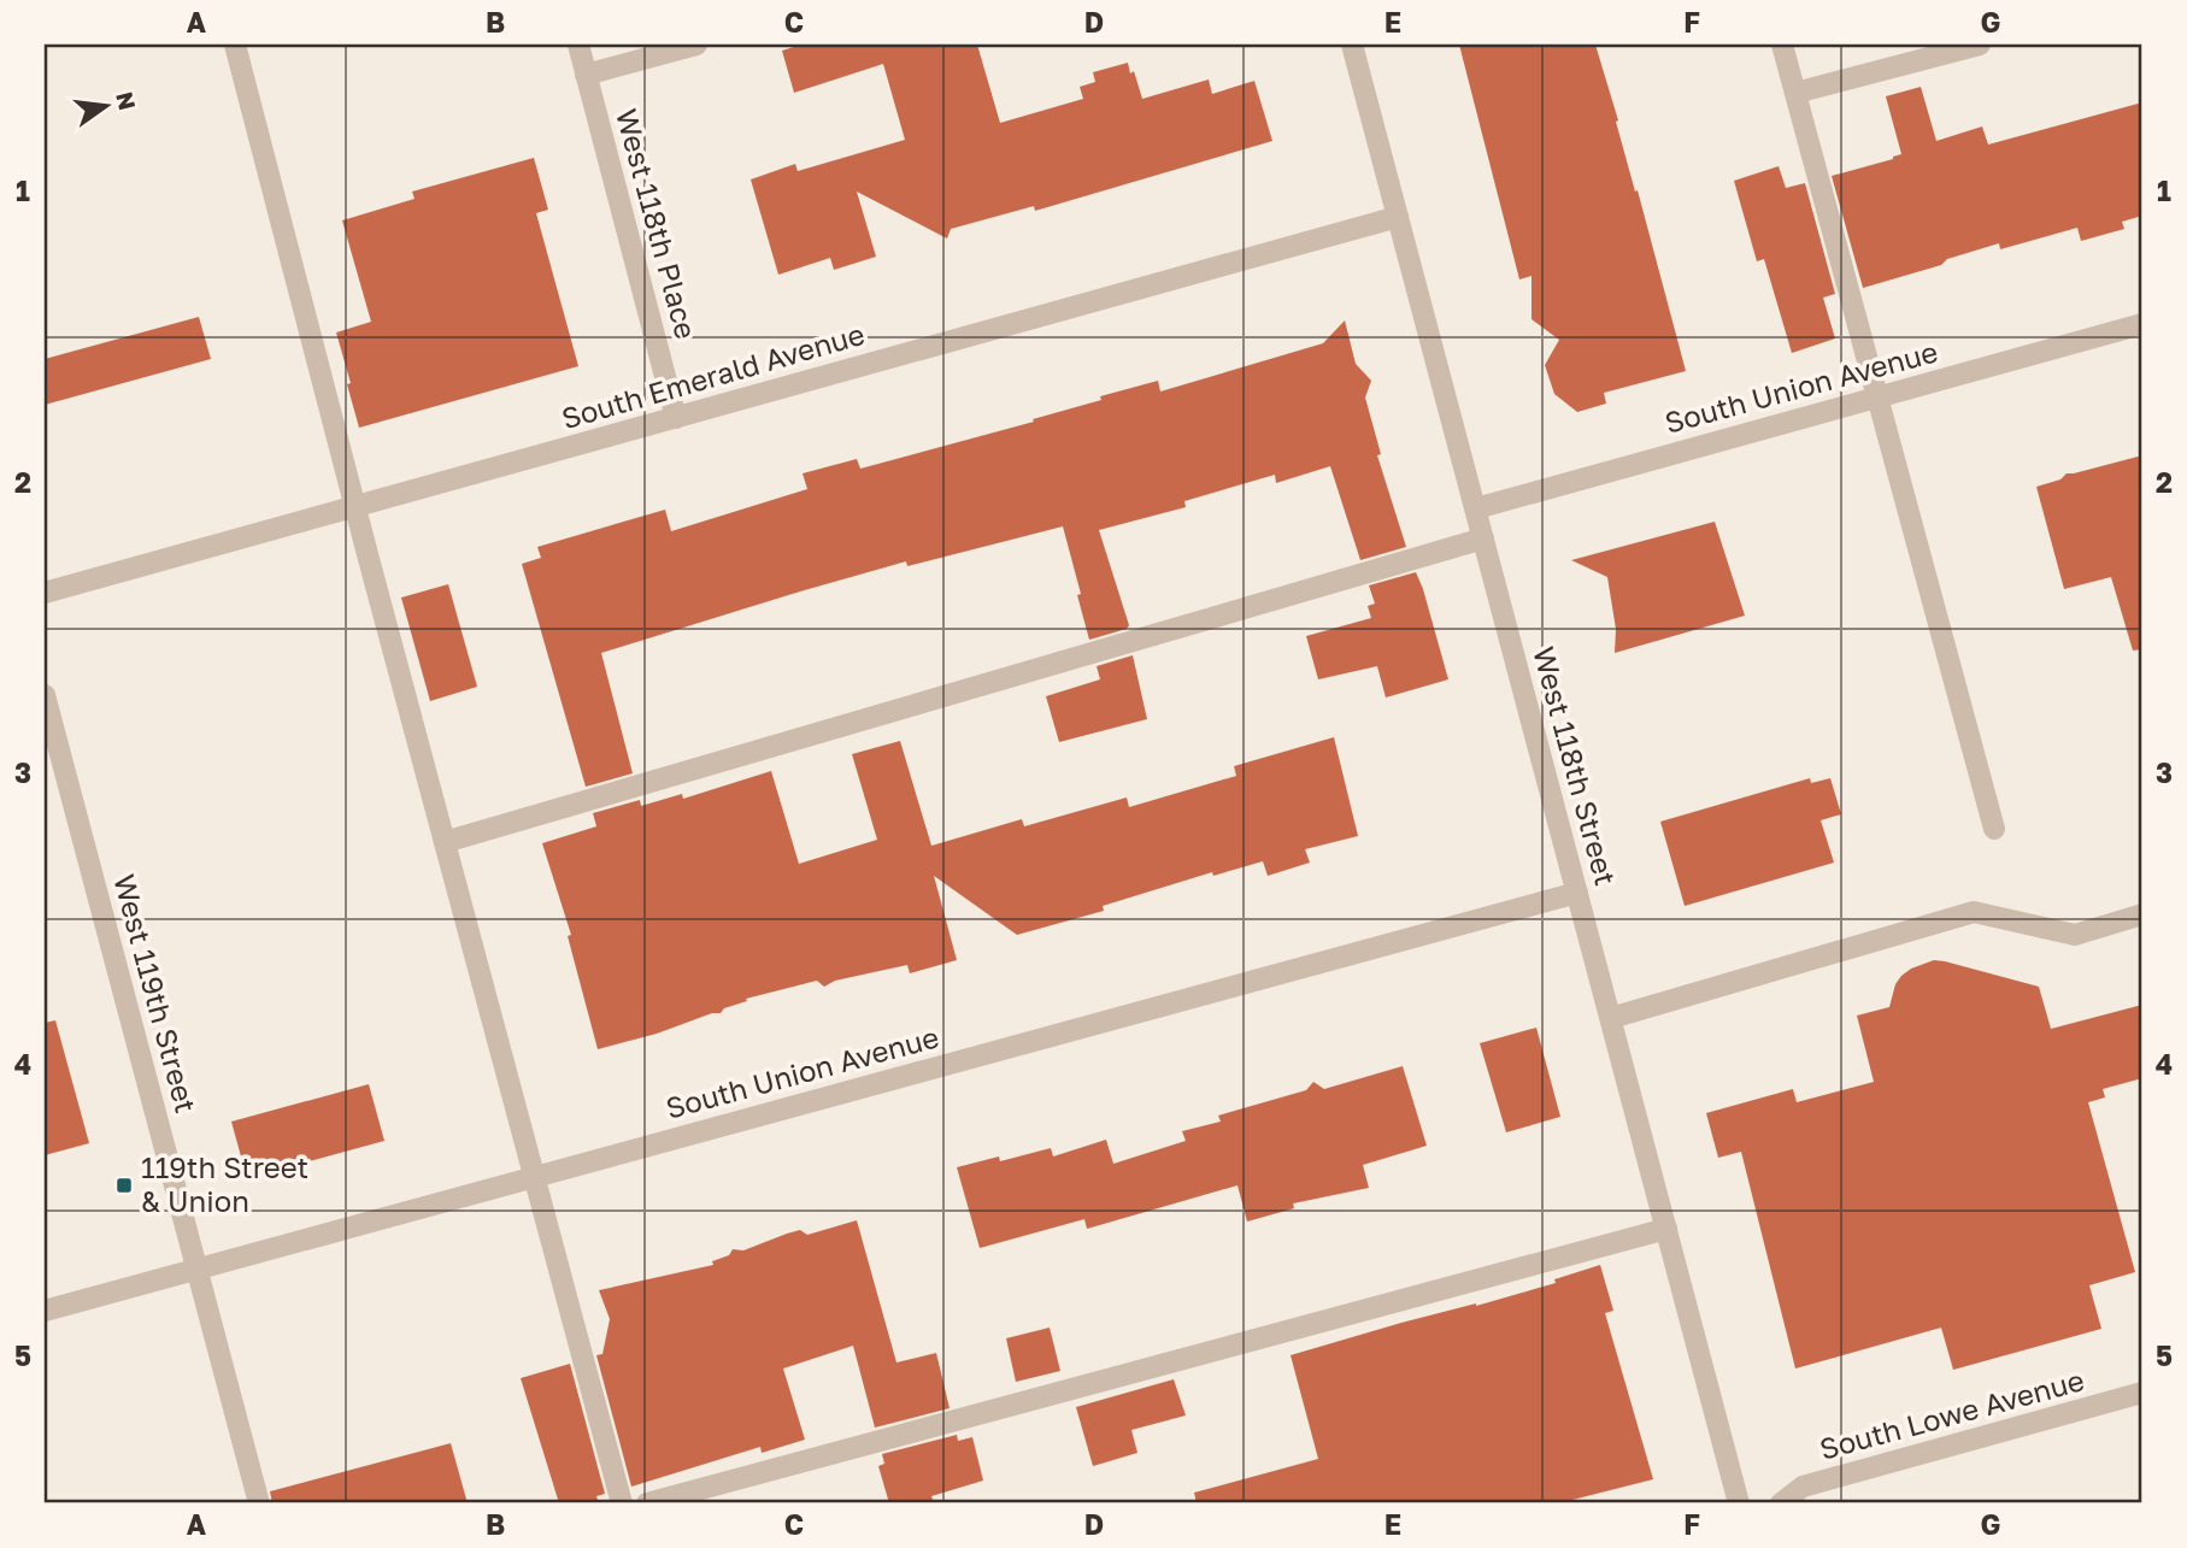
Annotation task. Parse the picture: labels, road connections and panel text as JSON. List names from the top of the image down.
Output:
{
  "streets": {
    "street": [
      "West 118th Place",
      "South Emerald Avenue",
      "South Union Avenue",
      "West 118th Street",
      "West 119th Street",
      "South Lowe Avenue"
    ]
  },
  "crossings": [
    ["West 118th Place", "South Emerald Avenue"],
    ["South Emerald Avenue", "West 118th Street"],
    ["South Union Avenue", "West 118th Street"],
    ["South Union Avenue", "West 119th Street"]
  ],
  "places": {
    "transit": ["119th Street & Union"]
  },
  "north": "right",
  "grid": {
    "columns": [
      "A",
      "B",
      "C",
      "D",
      "E",
      "F",
      "G"
    ],
    "rows": [
      "1",
      "2",
      "3",
      "4",
      "5"
    ]
  }
}
